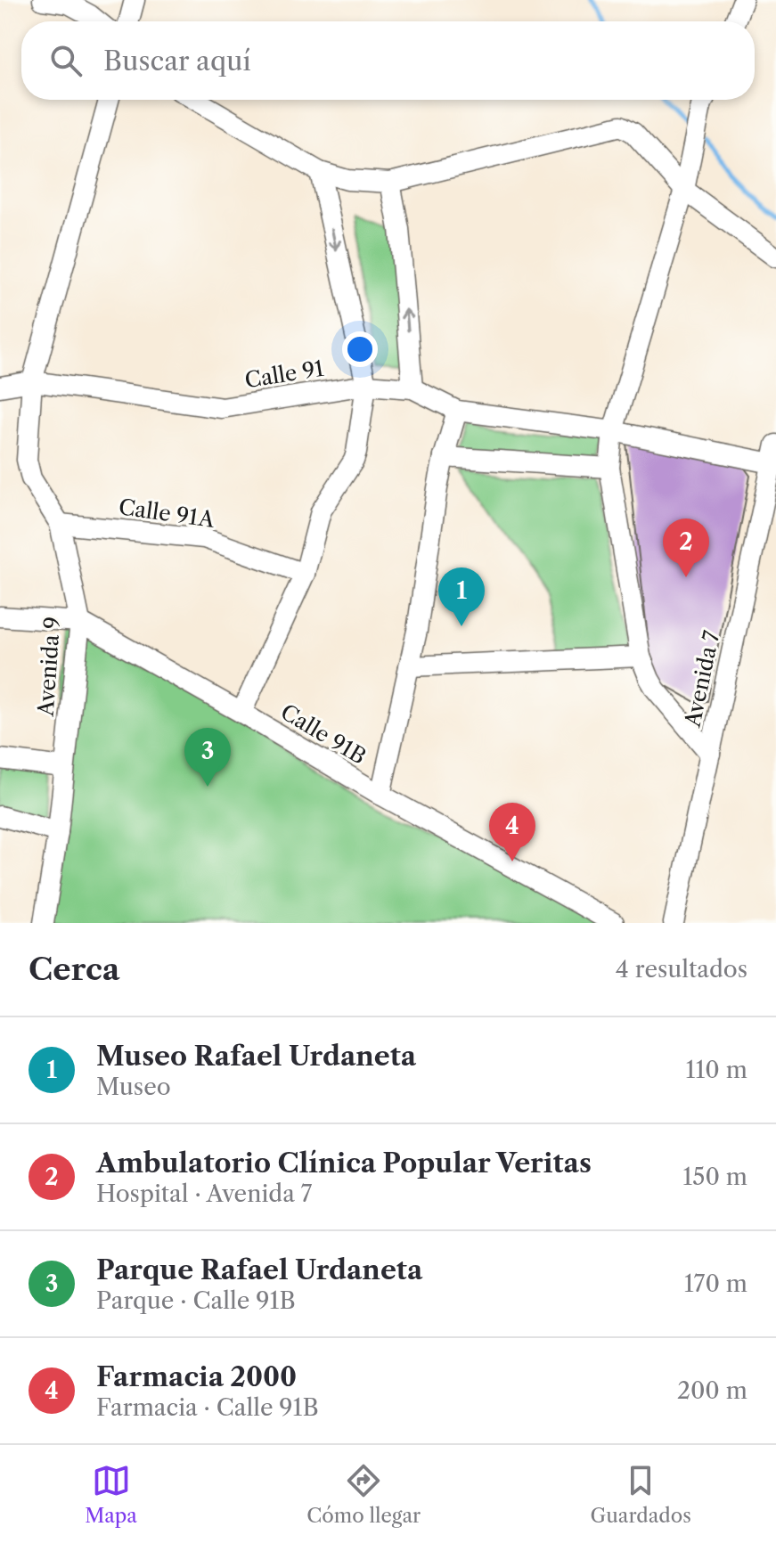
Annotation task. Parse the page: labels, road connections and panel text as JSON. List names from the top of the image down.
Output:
{
  "streets": {
    "street": [
      "Calle 91",
      "Calle 91A",
      "Avenida 9",
      "Avenida 7",
      "Calle 91B"
    ]
  },
  "crossings": [
    ["Calle 91", "Avenida 9"],
    ["Calle 91", "Avenida 7"],
    ["Calle 91A", "Avenida 9"],
    ["Avenida 9", "Calle 91B"]
  ],
  "page": {
    "search": "Buscar aquí",
    "pins": [
      "2",
      "1",
      "3",
      "4"
    ],
    "heading": ["Cerca", "4 resultados"],
    "list": [
      {
        "mark": "1",
        "name": "Museo Rafael Urdaneta",
        "note": "Museo",
        "value": "110 m"
      },
      {
        "mark": "2",
        "name": "Ambulatorio Clínica Popular Veritas",
        "note": "Hospital · Avenida 7",
        "value": "150 m"
      },
      {
        "mark": "3",
        "name": "Parque Rafael Urdaneta",
        "note": "Parque · Calle 91B",
        "value": "170 m"
      },
      {
        "mark": "4",
        "name": "Farmacia 2000",
        "note": "Farmacia · Calle 91B",
        "value": "200 m"
      }
    ],
    "nav": ["Mapa", "Cómo llegar", "Guardados"]
  }
}
